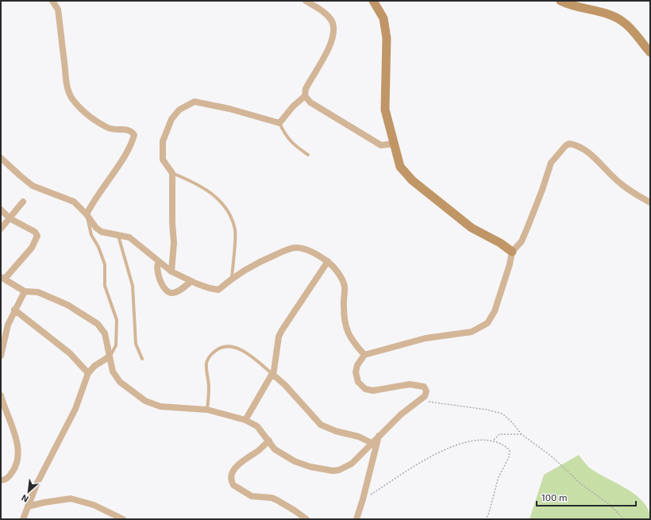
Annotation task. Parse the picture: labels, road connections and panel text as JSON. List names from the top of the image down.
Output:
{
  "scale_bar": "100 m",
  "north": "bottom left"
}
